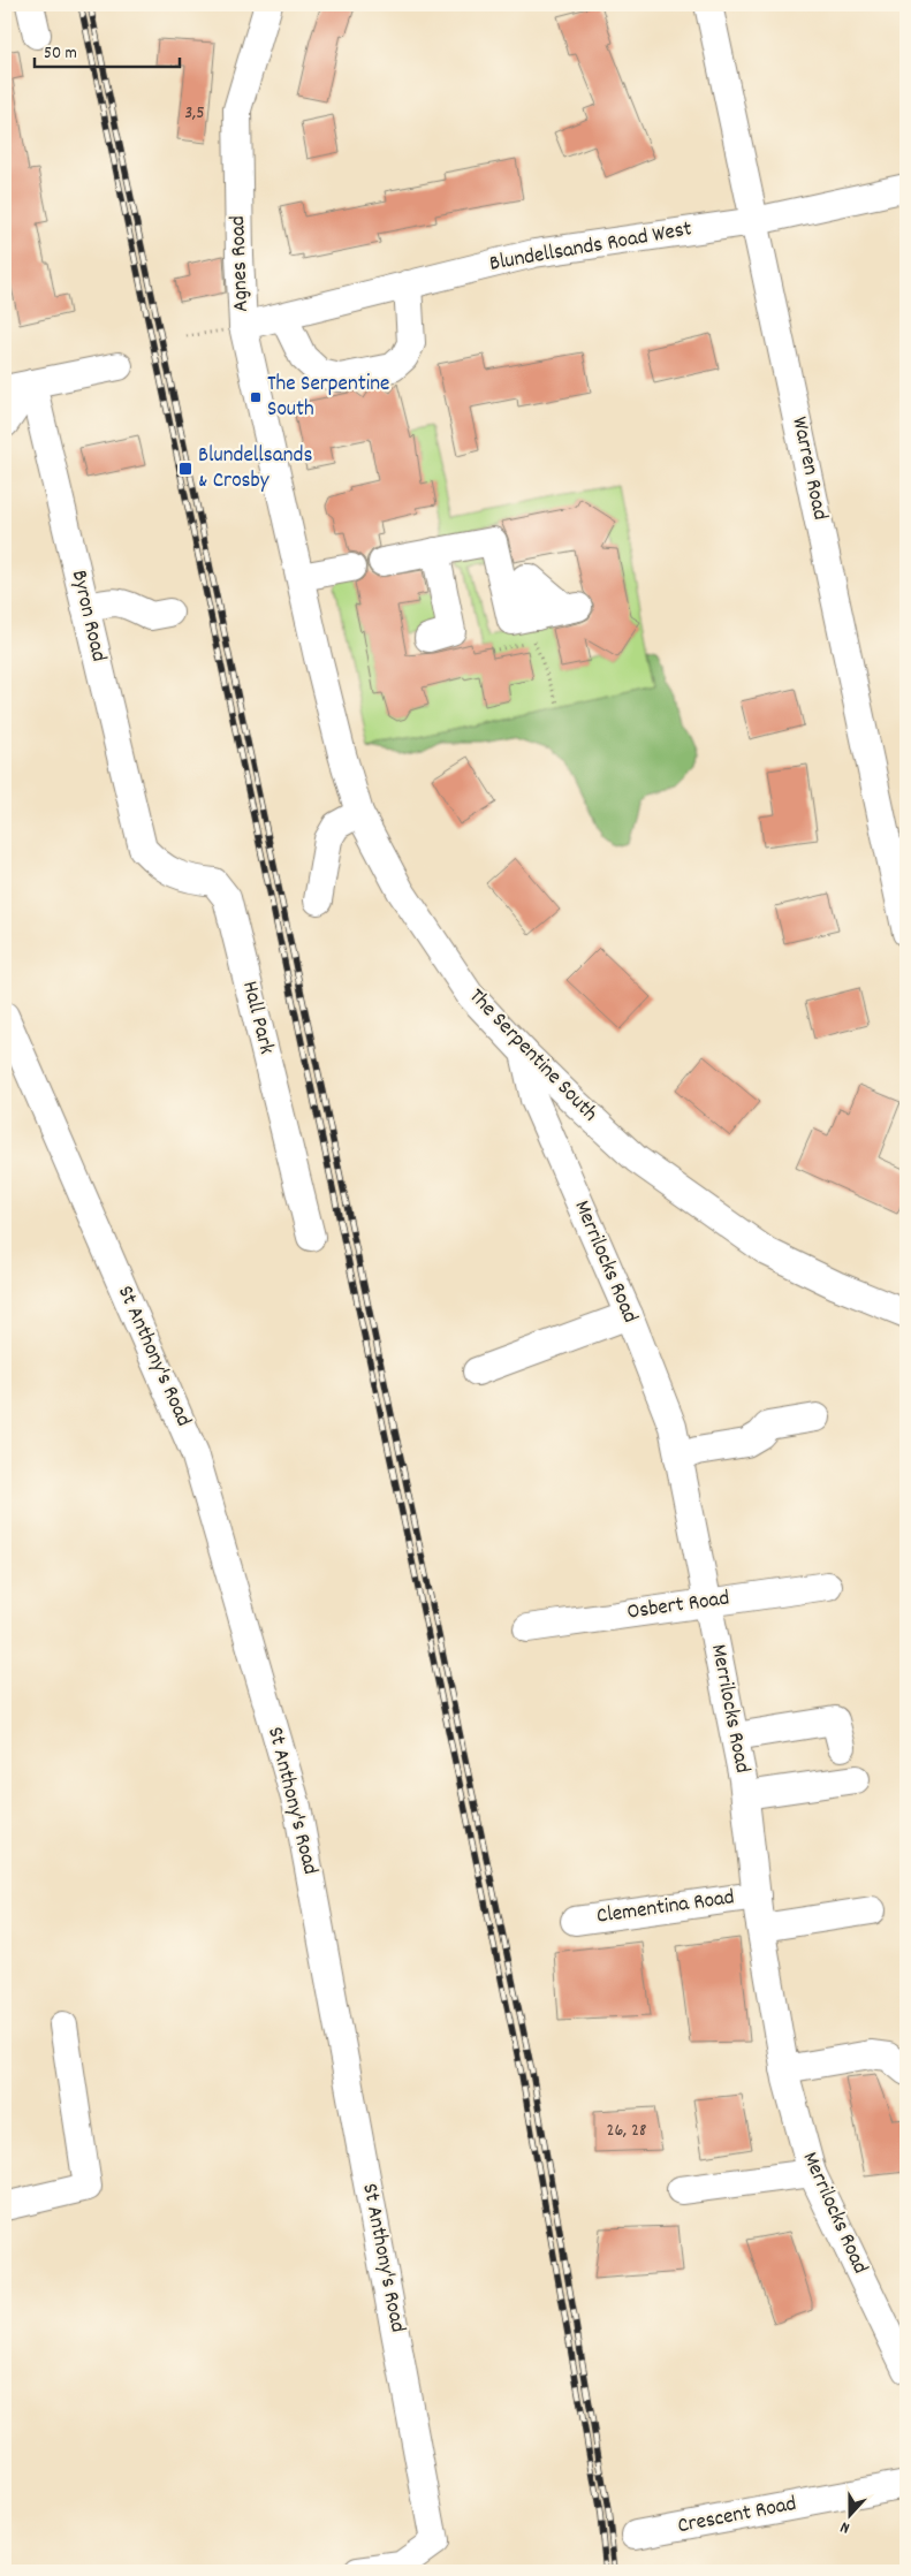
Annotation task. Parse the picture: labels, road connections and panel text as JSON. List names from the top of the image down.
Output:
{
  "streets": {
    "street": [
      "Blundellsands Road West",
      "Agnes Road",
      "Warren Road",
      "Byron Road",
      "Hall Park",
      "The Serpentine South",
      "Merrilocks Road",
      "St Anthony's Road",
      "Osbert Road",
      "Clementina Road",
      "Crescent Road"
    ]
  },
  "crossings": [
    ["Blundellsands Road West", "Agnes Road"],
    ["Blundellsands Road West", "Warren Road"],
    ["Agnes Road", "The Serpentine South"],
    ["Byron Road", "Hall Park"],
    ["The Serpentine South", "Merrilocks Road"],
    ["Merrilocks Road", "Osbert Road"],
    ["Merrilocks Road", "Clementina Road"]
  ],
  "places": {
    "transit": ["The Serpentine South", "Blundellsands & Crosby"]
  },
  "house_numbers": ["3,5", "26, 28"],
  "scale_bar": "50 m",
  "north": "bottom"
}
